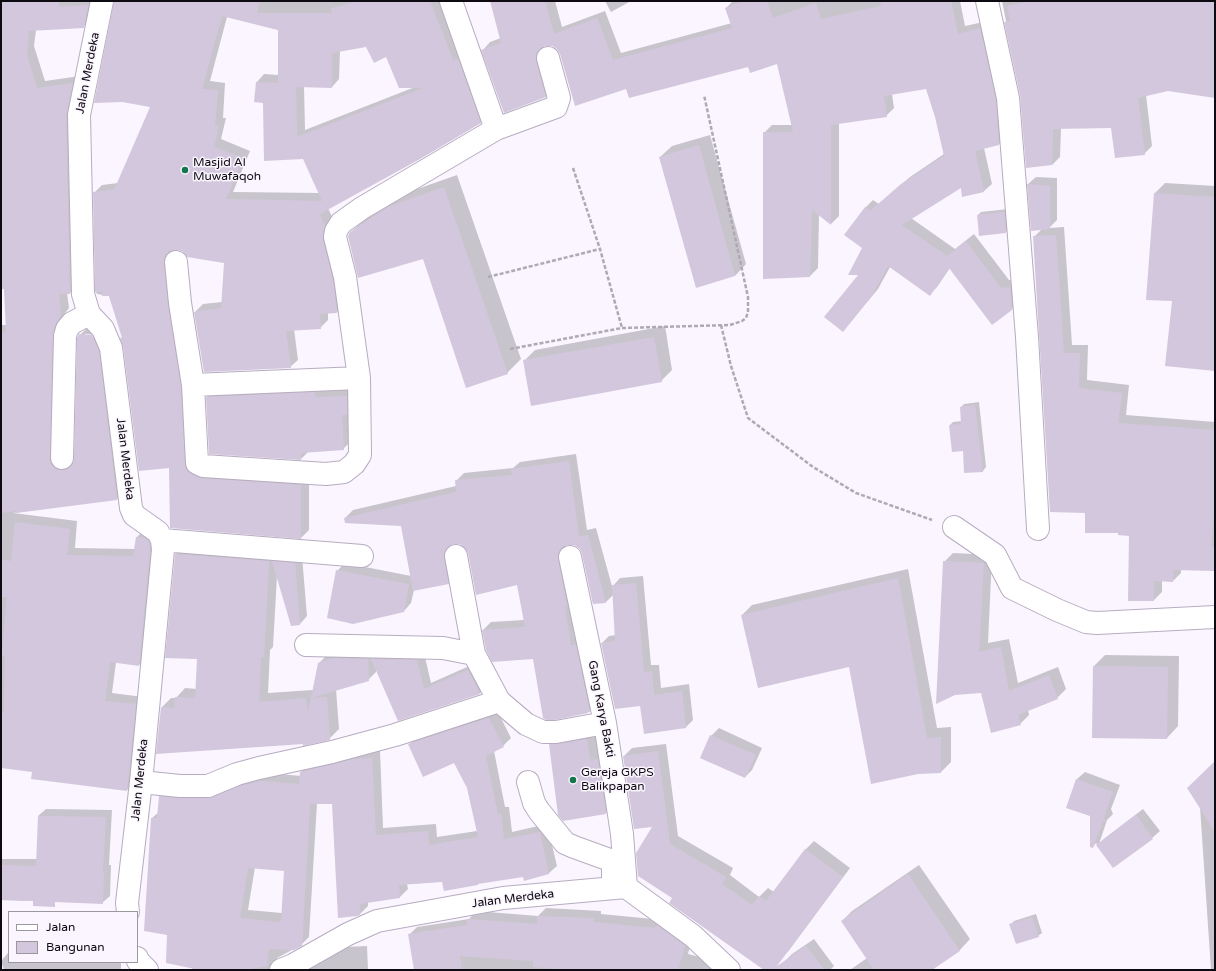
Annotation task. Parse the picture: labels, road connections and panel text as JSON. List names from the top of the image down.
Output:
{
  "streets": {
    "street": ["Jalan Merdeka", "Gang Karya Bakti"]
  },
  "crossings": [
    ["Jalan Merdeka", "Gang Karya Bakti"]
  ],
  "places": ["Masjid Al Muwafaqoh", "Gereja GKPS Balikpapan"],
  "legend": ["Jalan", "Bangunan"]
}
